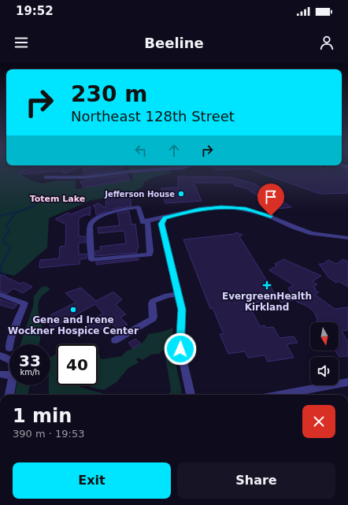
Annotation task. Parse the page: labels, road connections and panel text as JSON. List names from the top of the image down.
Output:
{
  "districts": ["Totem Lake"],
  "places": {
    "other": ["Jefferson House", "Gene and Irene Wockner Hospice Center"],
    "health": ["EvergreenHealth Kirkland"]
  },
  "north": "bottom",
  "page": {
    "status": "19:52",
    "header": "Beeline",
    "turn": ["230 m", "Northeast 128th Street"],
    "speed": "33 km/h",
    "limit": "40",
    "heading": ["1 min", "390 m · 19:53"],
    "buttons": ["Exit", "Share"]
  }
}
